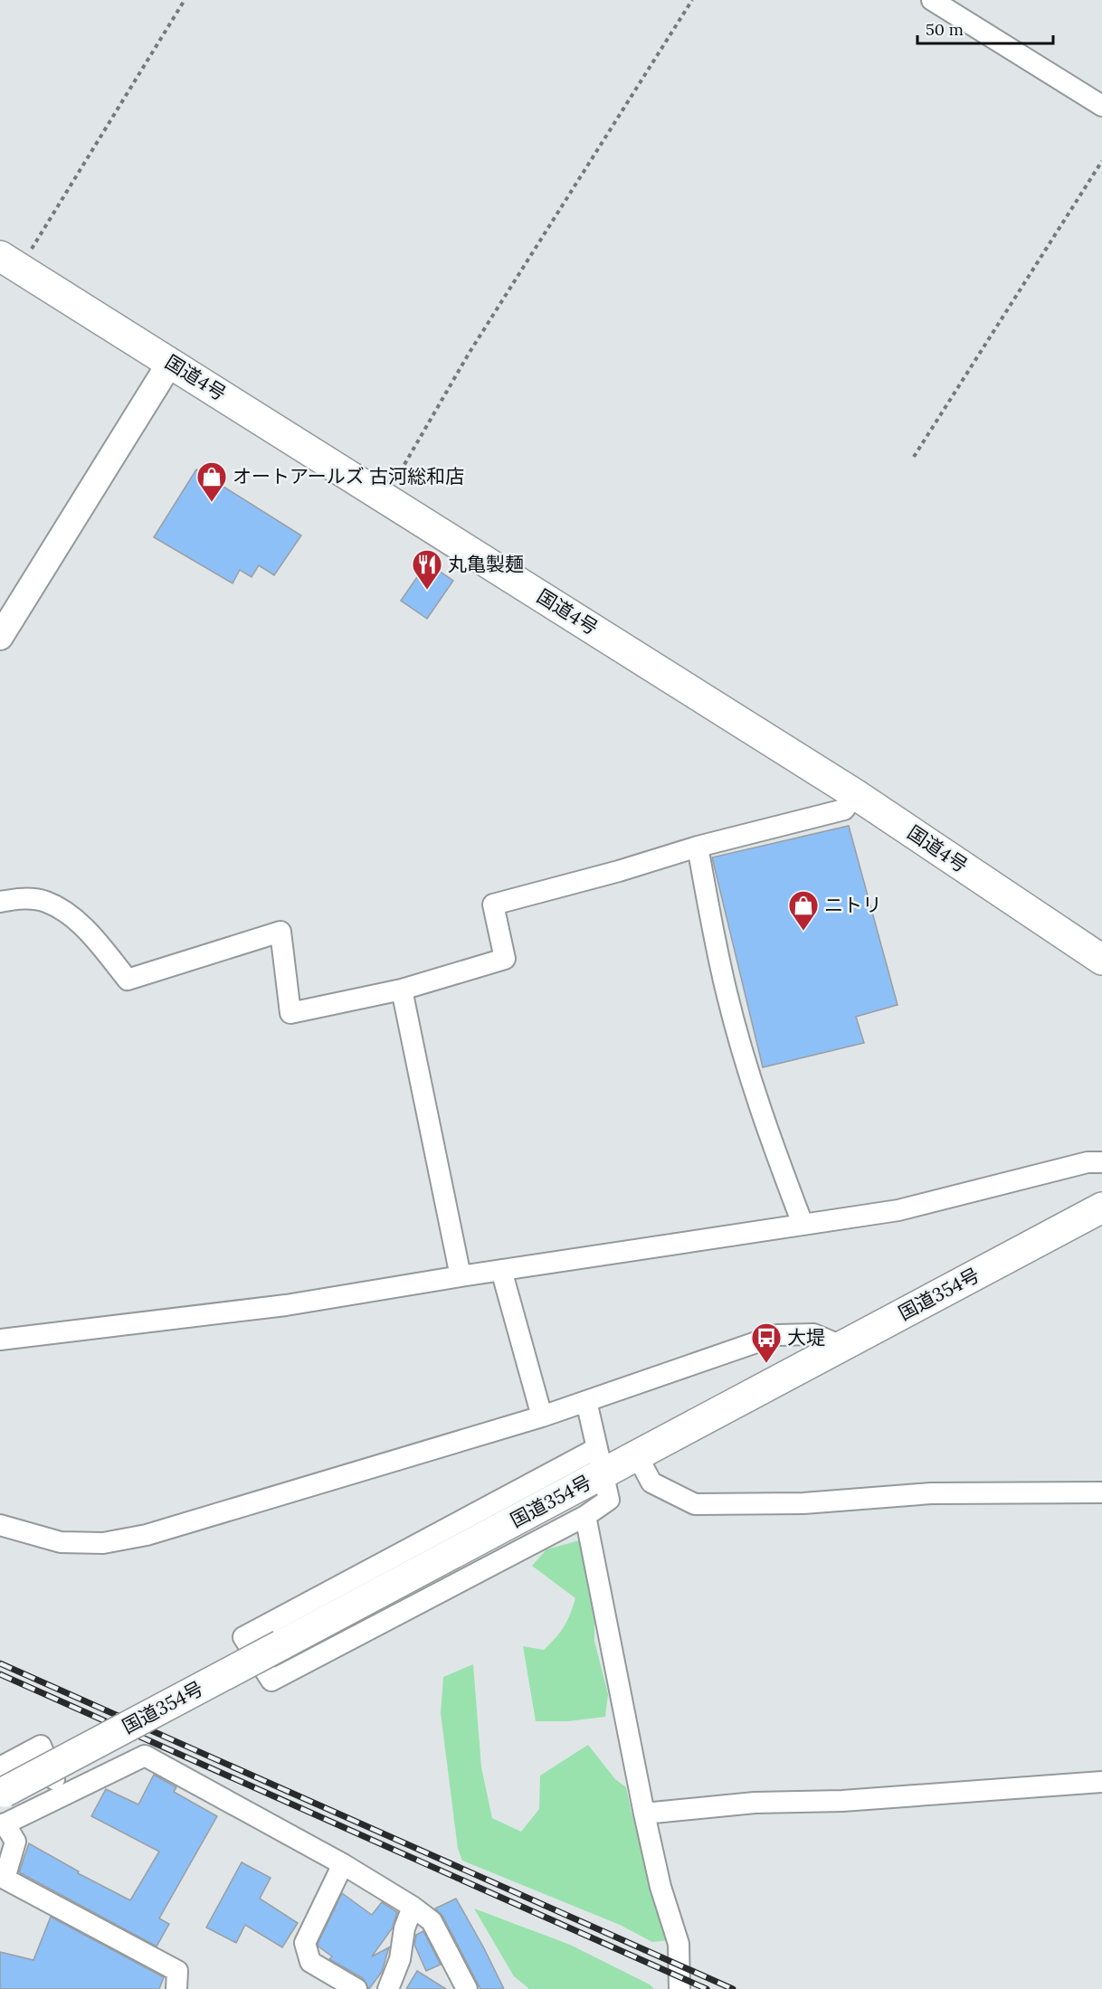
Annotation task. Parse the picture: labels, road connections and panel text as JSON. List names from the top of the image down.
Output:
{
  "streets": {
    "highway": ["国道4号", "国道354号"]
  },
  "places": {
    "shop": ["オートアールズ 古河総和店", "ニトリ"],
    "restaurant": ["丸亀製麺"],
    "bus stop": ["大堤"]
  },
  "scale_bar": "50 m"
}
